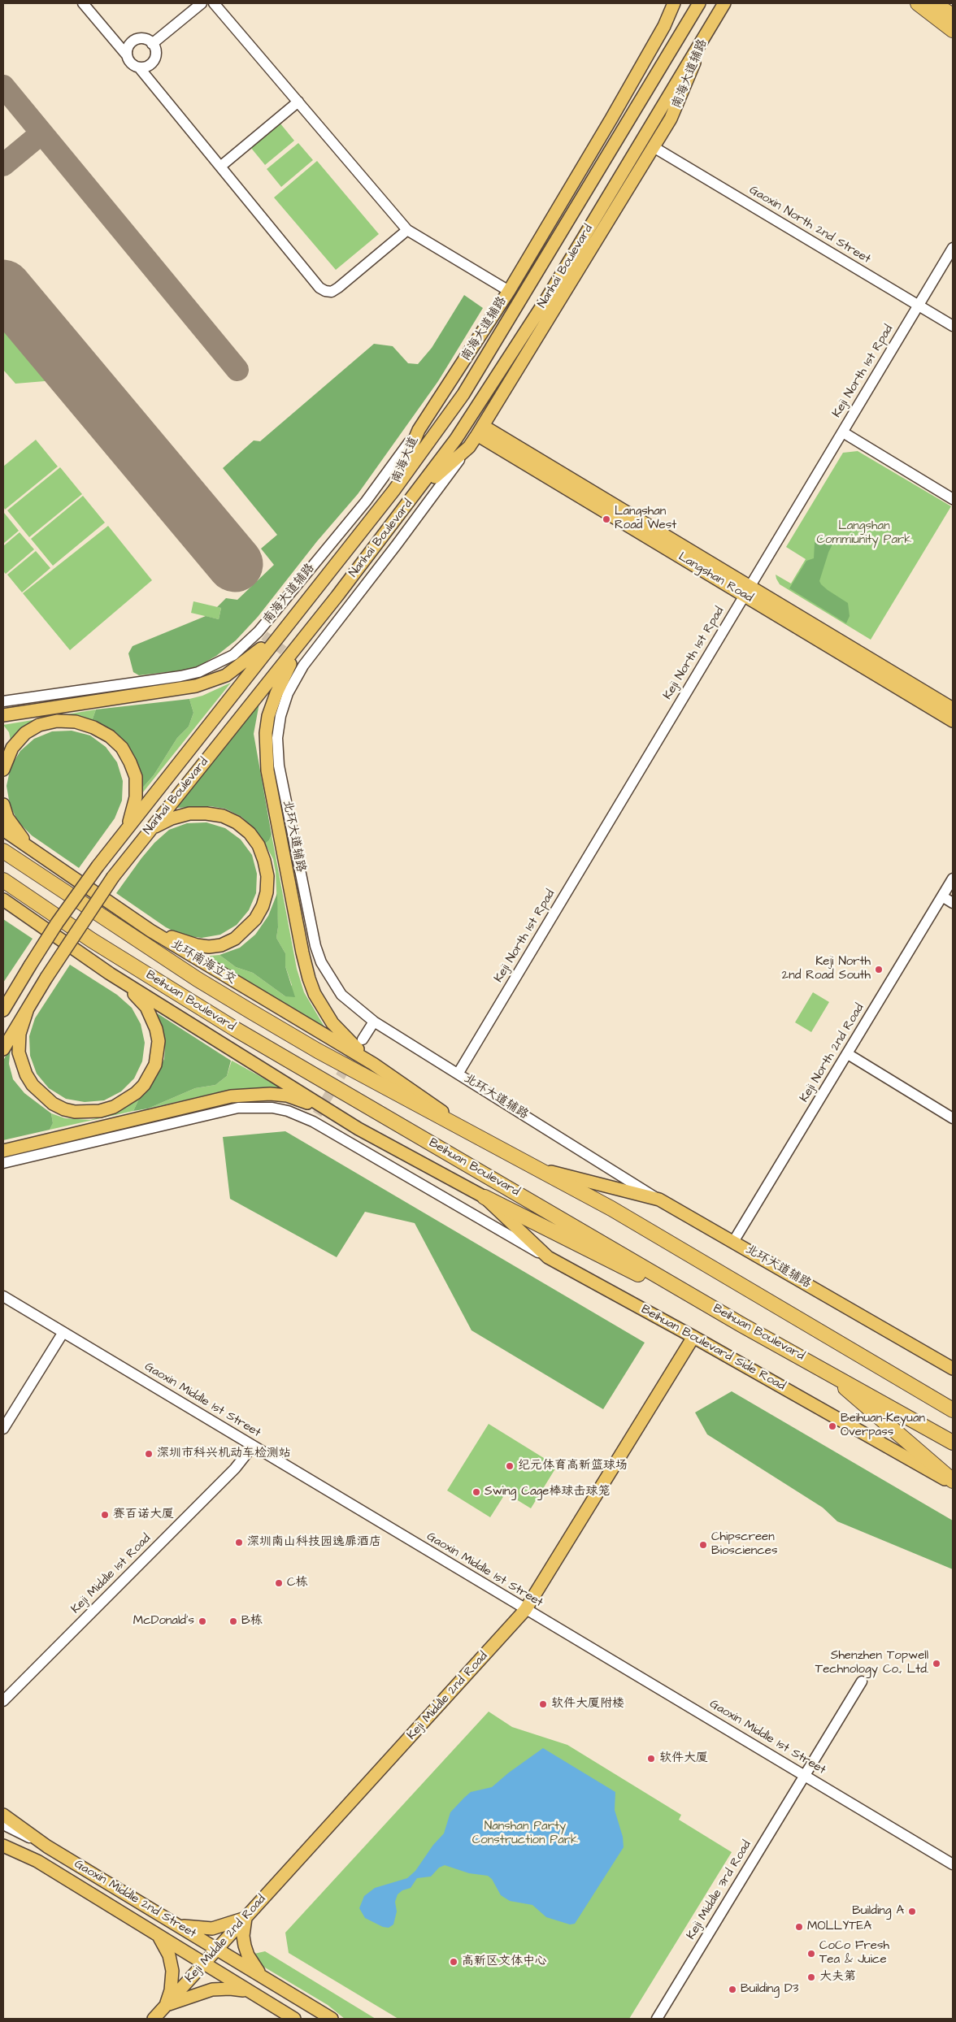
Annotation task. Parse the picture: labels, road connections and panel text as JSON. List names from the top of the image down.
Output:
{
  "streets": {
    "highway": ["Beihuan Boulevard"],
    "main road": [
      "南海大道辅路",
      "Nanhai Boulevard",
      "南海大道",
      "Langshan Road",
      "北环大道辅路",
      "北环南海立交",
      "Beihuan Boulevard Side Road",
      "Keji Middle 2nd Road",
      "Gaoxin Middle 2nd Street"
    ],
    "street": [
      "Gaoxin North 2nd Street",
      "Keji North 1st Rpad",
      "Keji North 2nd Road",
      "Gaoxin Middle 1st Street",
      "Keji Middle 1st Road",
      "Keji Middle 3rd Road"
    ]
  },
  "crossings": [
    ["南海大道辅路", "Gaoxin North 2nd Street"],
    ["南海大道辅路", "Nanhai Boulevard"],
    ["南海大道辅路", "南海大道"],
    ["南海大道辅路", "Langshan Road"],
    ["南海大道辅路", "北环大道辅路"],
    ["Gaoxin North 2nd Street", "Keji North 1st Rpad"],
    ["Nanhai Boulevard", "南海大道"],
    ["Keji North 1st Rpad", "Langshan Road"],
    ["Keji North 1st Rpad", "北环大道辅路"],
    ["北环大道辅路", "Keji North 2nd Road"],
    ["Beihuan Boulevard Side Road", "Keji Middle 2nd Road"],
    ["Gaoxin Middle 1st Street", "Keji Middle 1st Road"],
    ["Gaoxin Middle 1st Street", "Keji Middle 2nd Road"],
    ["Gaoxin Middle 1st Street", "Keji Middle 3rd Road"],
    ["Keji Middle 2nd Road", "Gaoxin Middle 2nd Street"]
  ],
  "parks": ["Langshan Commiunity Park", "Nanshan Party Construction Park"],
  "places": [
    "Langshan Road West",
    "Keji North 2nd Road South",
    "Beihuan-Keyuan Overpass",
    "深圳市科兴机动车检测站",
    "纪元体育高新篮球场",
    "Swing Cage棒球击球笼",
    "赛百诺大厦",
    "深圳南山科技园逸扉酒店",
    "Chipscreen Biosciences",
    "C栋",
    "McDonald's",
    "B栋",
    "Shenzhen Topwell Technology Co., Ltd.",
    "软件大厦附楼",
    "软件大厦",
    "Building A",
    "MOLLYTEA",
    "CoCo Fresh Tea & Juice",
    "高新区文体中心",
    "大夫第",
    "Building D3"
  ]
}
